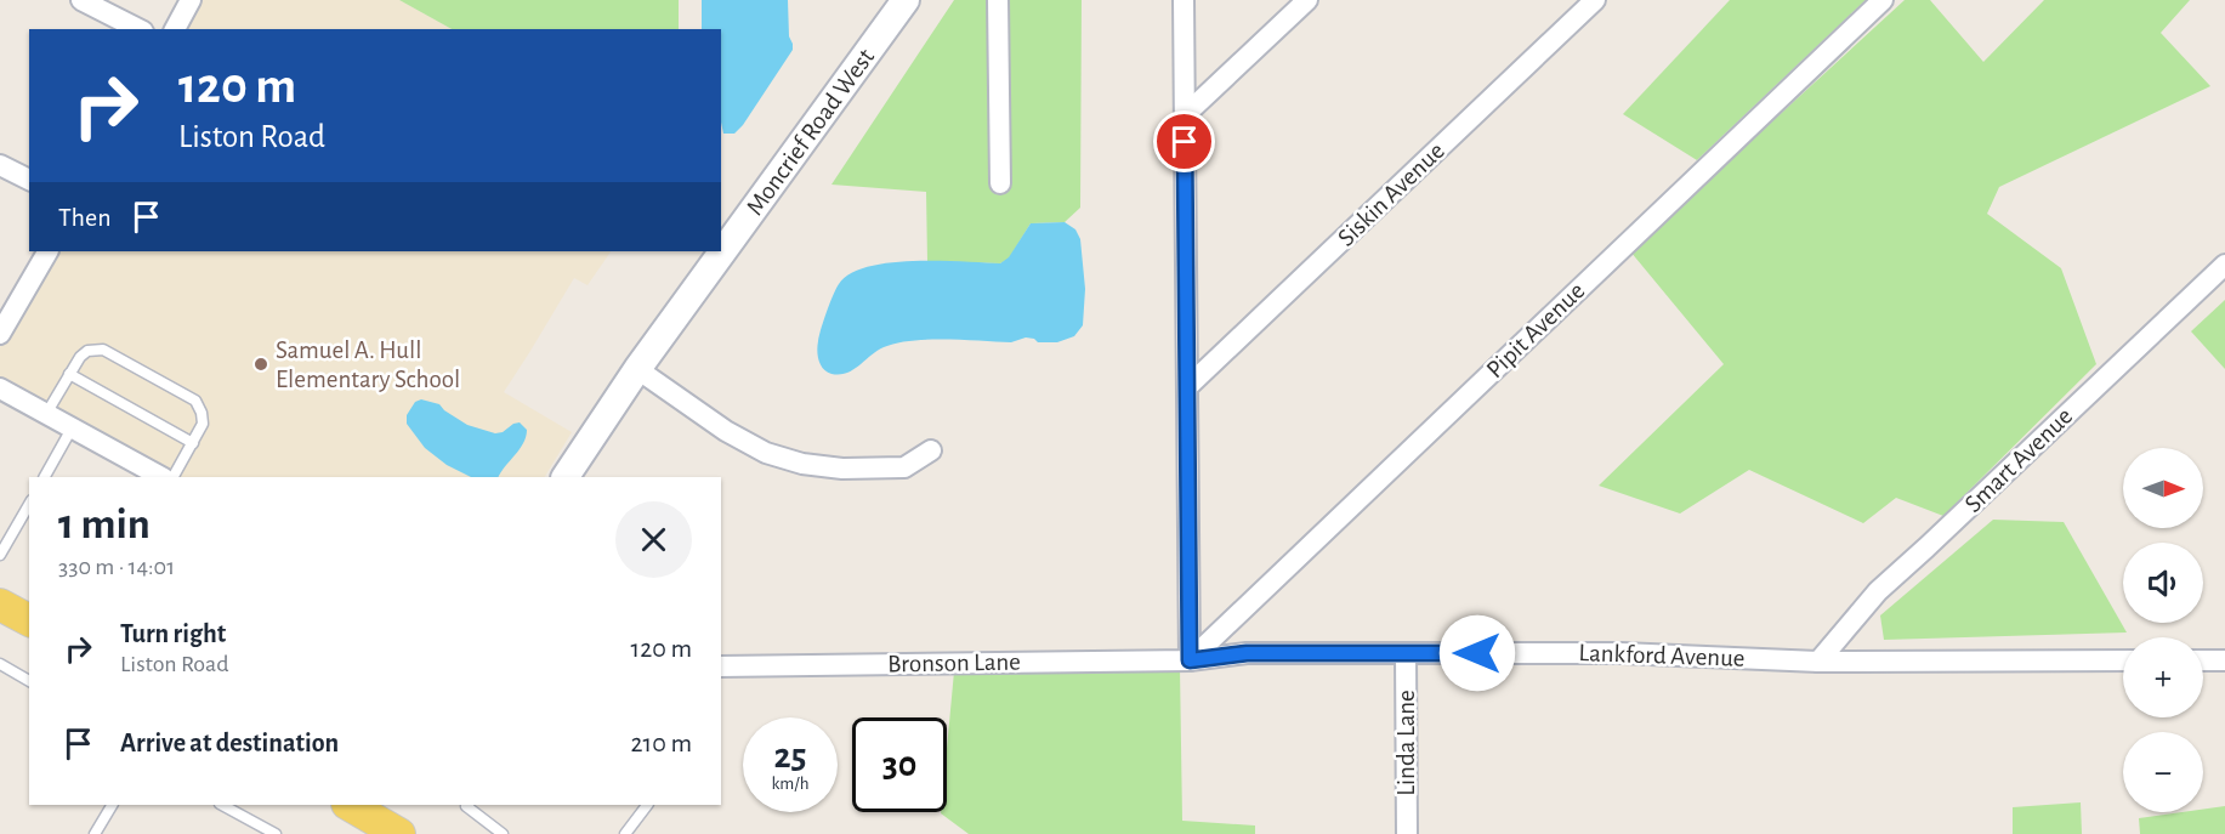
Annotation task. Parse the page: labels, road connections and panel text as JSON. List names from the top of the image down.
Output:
{
  "streets": {
    "main road": ["Moncrief Road West"],
    "street": [
      "Siskin Avenue",
      "Pipit Avenue",
      "Smart Avenue",
      "Lankford Avenue",
      "Bronson Lane",
      "Linda Lane"
    ]
  },
  "crossings": [
    ["Pipit Avenue", "Lankford Avenue"],
    ["Pipit Avenue", "Bronson Lane"],
    ["Smart Avenue", "Lankford Avenue"],
    ["Lankford Avenue", "Bronson Lane"],
    ["Lankford Avenue", "Linda Lane"]
  ],
  "places": ["Samuel A. Hull Elementary School"],
  "north": "right",
  "page": {
    "turn": ["120 m", "Liston Road"],
    "then": "Then",
    "map_buttons": ["+", "−"],
    "heading": ["1 min", "330 m · 14:01"],
    "list": [
      {
        "name": "Turn right",
        "note": "Liston Road",
        "value": "120 m"
      },
      {
        "name": "Arrive at destination",
        "value": "210 m"
      }
    ],
    "speed": "25 km/h",
    "limit": "30"
  }
}
